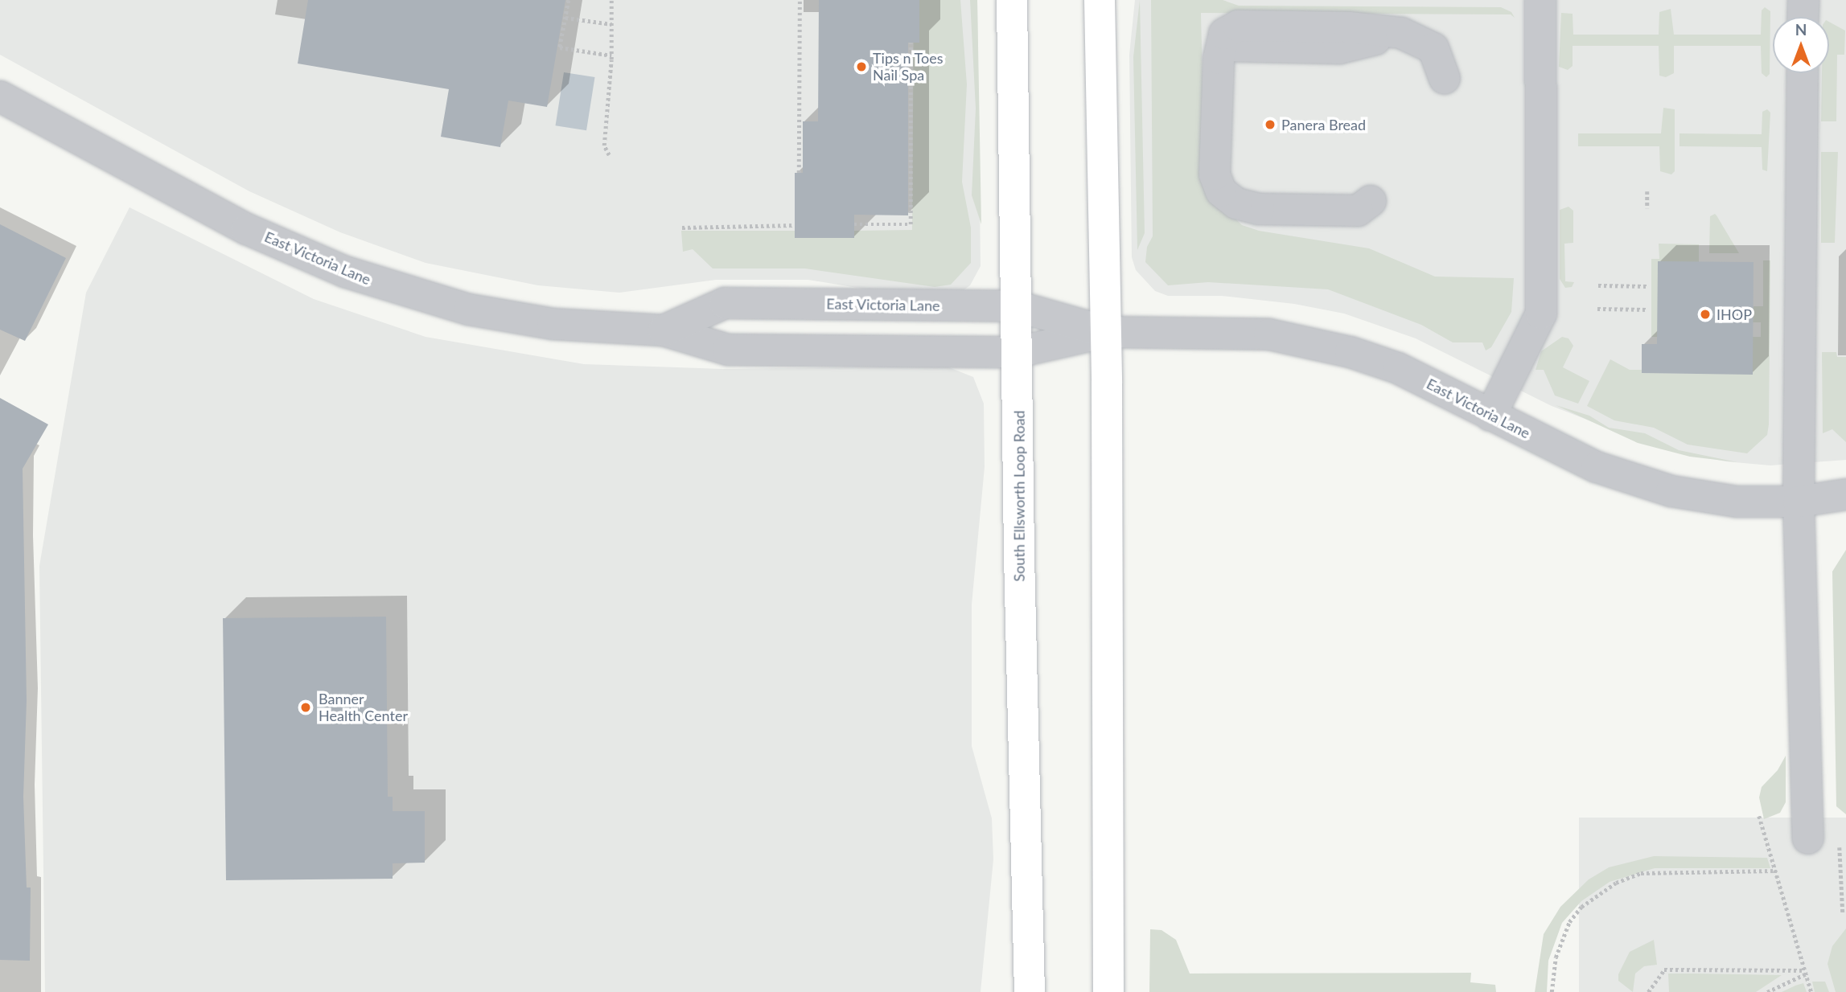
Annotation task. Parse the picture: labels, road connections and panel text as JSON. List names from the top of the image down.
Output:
{
  "streets": {
    "main road": ["South Ellsworth Loop Road"],
    "street": ["East Victoria Lane"]
  },
  "crossings": [
    ["East Victoria Lane", "South Ellsworth Loop Road"]
  ],
  "places": [
    "Tips n Toes Nail Spa",
    "Panera Bread",
    "IHOP",
    "Banner Health Center"
  ],
  "north": "top"
}
